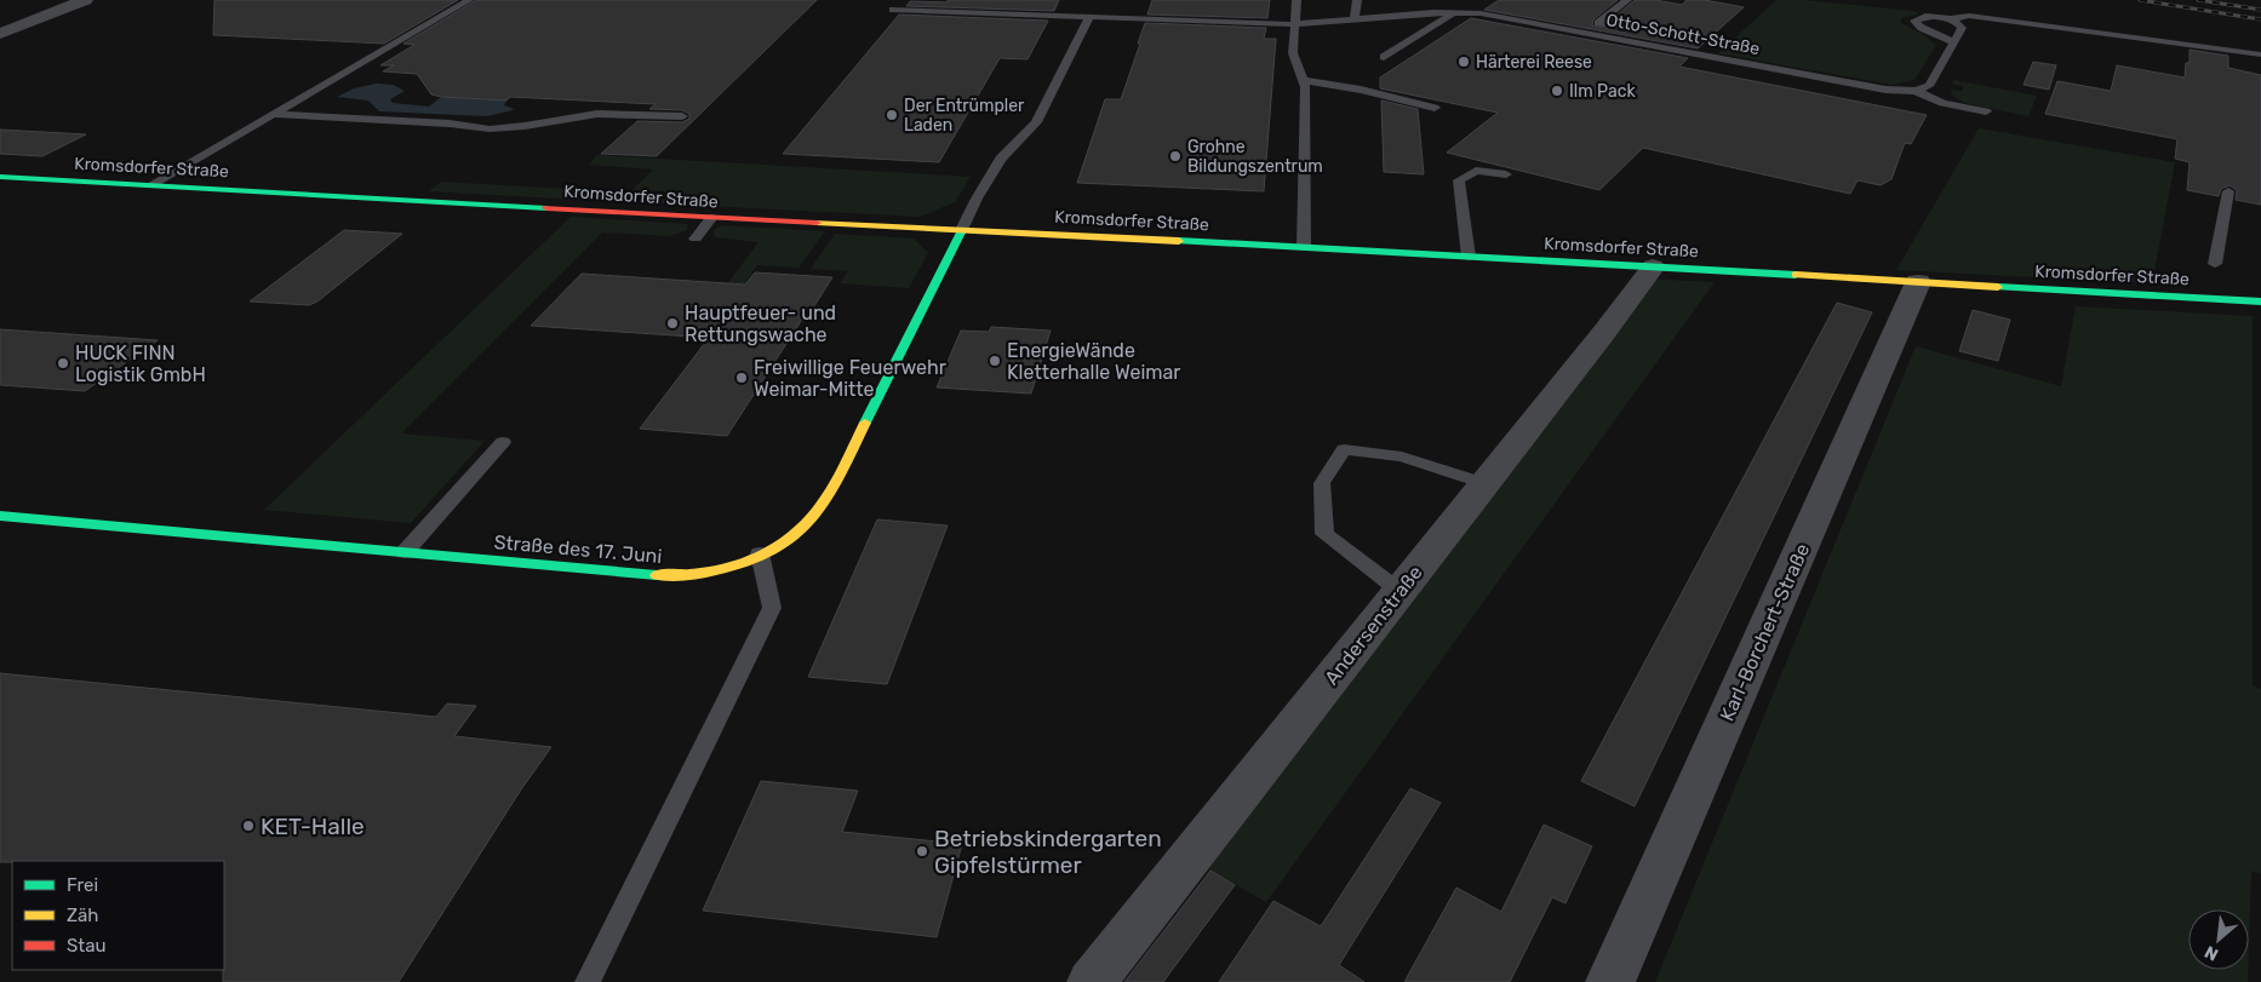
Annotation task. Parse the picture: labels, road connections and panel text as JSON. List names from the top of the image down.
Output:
{
  "streets": {
    "street": [
      "Kromsdorfer Straße",
      "Straße des 17. Juni",
      "Andersenstraße",
      "Karl-Borchert-Straße"
    ],
    "lane": ["Otto-Schott-Straße"]
  },
  "crossings": [
    ["Kromsdorfer Straße", "Straße des 17. Juni"],
    ["Kromsdorfer Straße", "Andersenstraße"],
    ["Kromsdorfer Straße", "Karl-Borchert-Straße"]
  ],
  "places": [
    "Härterei Reese",
    "Ilm Pack",
    "Der Entrümpler Laden",
    "Grohne Bildungszentrum",
    "Hauptfeuer- und Rettungswache",
    "EnergieWände Kletterhalle Weimar",
    "HUCK FINN Logistik GmbH",
    "Freiwillige Feuerwehr Weimar-Mitte",
    "KET-Halle",
    "Betriebskindergarten Gipfelstürmer"
  ],
  "legend": ["Frei", "Zäh", "Stau"],
  "north": "bottom left"
}
